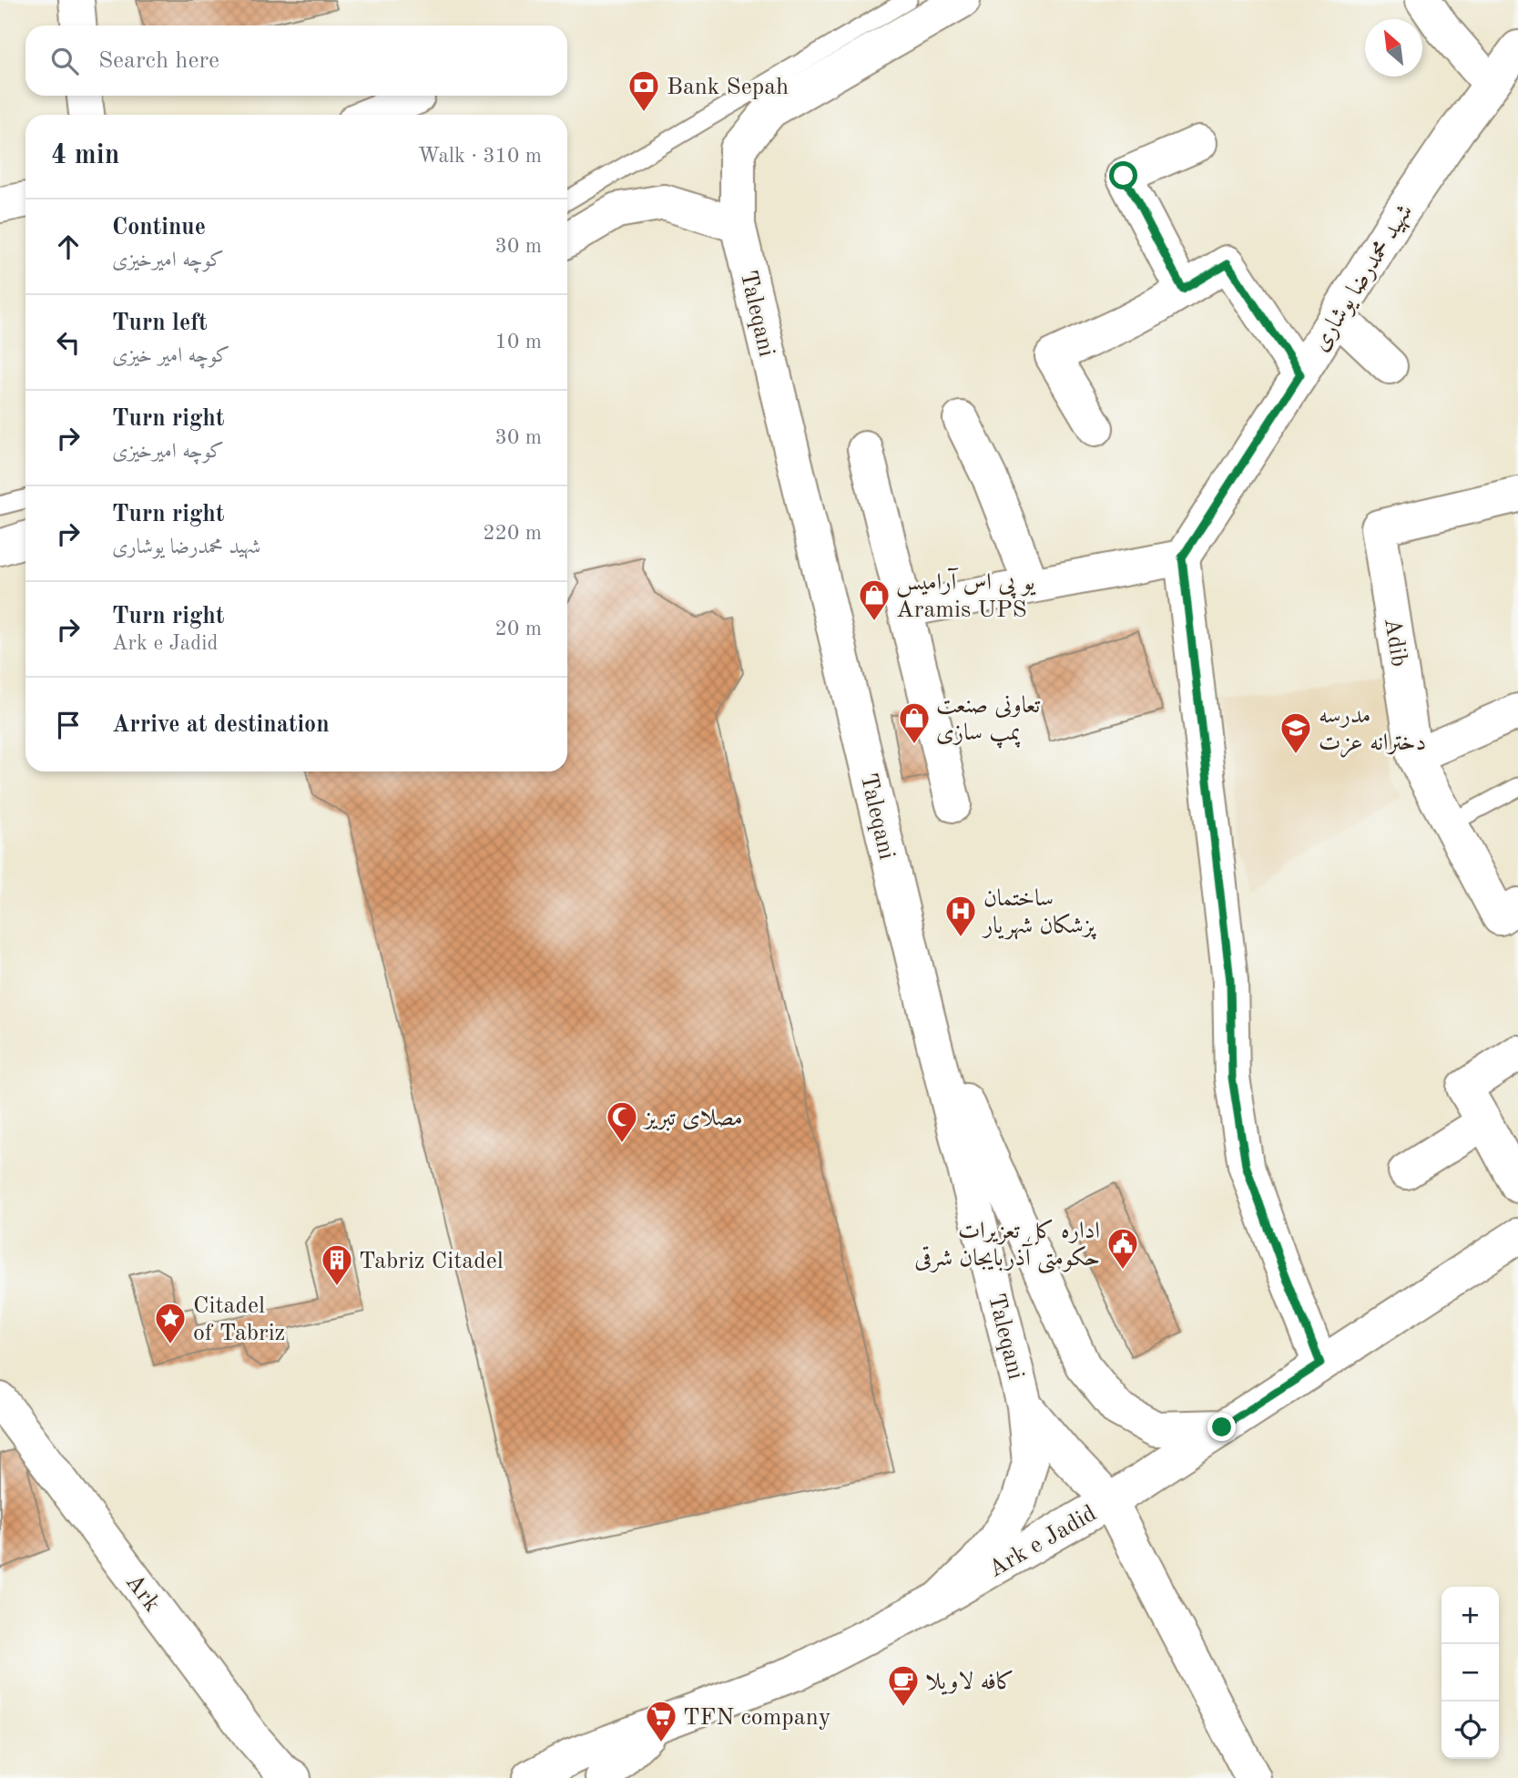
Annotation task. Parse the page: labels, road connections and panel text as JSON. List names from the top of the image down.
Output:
{
  "streets": {
    "street": [
      "شهید محمدرضا یوشاری",
      "Taleqani",
      "Adib",
      "Ark e Jadid",
      "Ark"
    ]
  },
  "crossings": [
    ["Taleqani", "Ark e Jadid"]
  ],
  "places": {
    "bank": ["Bank Sepah"],
    "shop": ["یو پی اس آرامیس Aramis UPS", "تعاونی صنعت پمپ سازی"],
    "school or university": ["مدرسه دخترانه عزت"],
    "hospital": ["ساختمان پزشکان شهریار"],
    "mosque": ["مصلای تبریز"],
    "public building": ["اداره کل تعزیرات حکومتی آذربایجان شرقی"],
    "building": ["Tabriz Citadel"],
    "place": ["Citadel of Tabriz"],
    "cafe": ["کافه لاویلا"],
    "supermarket": ["TFN company"]
  },
  "north": "top left",
  "page": {
    "search": "Search here",
    "heading": ["4 min", "Walk · 310 m"],
    "list": [
      ["Continue", "کوچه امیرخیزی", "30 m"],
      ["Turn left", "کوچه امیر خیزی", "10 m"],
      ["Turn right", "کوچه امیرخیزی", "30 m"],
      ["Turn right", "شهید محمدرضا یوشاری", "220 m"],
      ["Turn right", "Ark e Jadid", "20 m"],
      "Arrive at destination"
    ],
    "map_buttons": ["+", "−"]
  }
}
